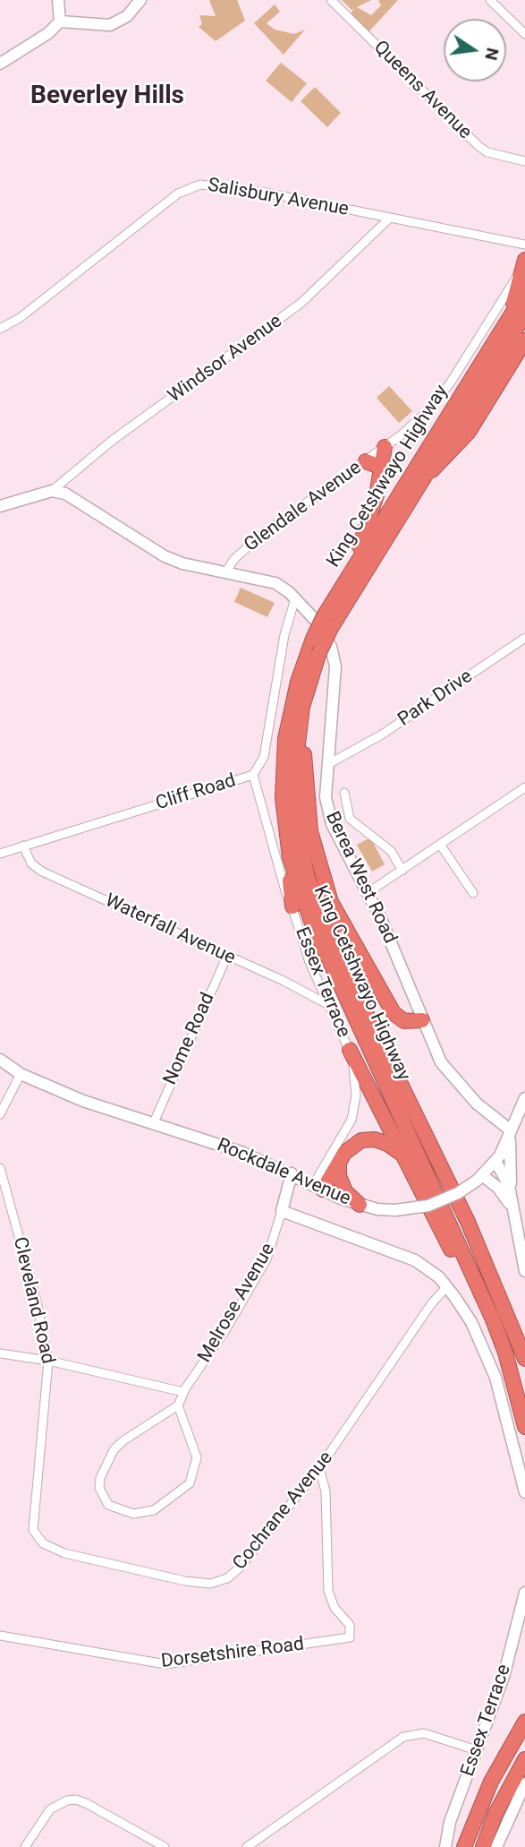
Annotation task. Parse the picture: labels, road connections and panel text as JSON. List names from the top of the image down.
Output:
{
  "streets": {
    "highway": ["King Cetshwayo Highway"],
    "street": [
      "Queens Avenue",
      "Salisbury Avenue",
      "Windsor Avenue",
      "Glendale Avenue",
      "Park Drive",
      "Cliff Road",
      "Berea West Road",
      "Waterfall Avenue",
      "Essex Terrace",
      "Nome Road",
      "Rockdale Avenue",
      "Cleveland Road",
      "Melrose Avenue",
      "Cochrane Avenue",
      "Dorsetshire Road"
    ]
  },
  "crossings": [
    ["Salisbury Avenue", "Windsor Avenue"],
    ["Windsor Avenue", "Berea West Road"],
    ["Glendale Avenue", "Berea West Road"],
    ["Park Drive", "Berea West Road"],
    ["Cliff Road", "Berea West Road"],
    ["Cliff Road", "Waterfall Avenue"],
    ["Cliff Road", "Essex Terrace"],
    ["Berea West Road", "Rockdale Avenue"],
    ["Waterfall Avenue", "Essex Terrace"],
    ["Waterfall Avenue", "Nome Road"],
    ["Essex Terrace", "Rockdale Avenue"],
    ["Nome Road", "Rockdale Avenue"],
    ["Rockdale Avenue", "Melrose Avenue"],
    ["Cleveland Road", "Cochrane Avenue"],
    ["Cochrane Avenue", "Dorsetshire Road"]
  ],
  "districts": ["Beverley Hills"],
  "north": "right"
}
